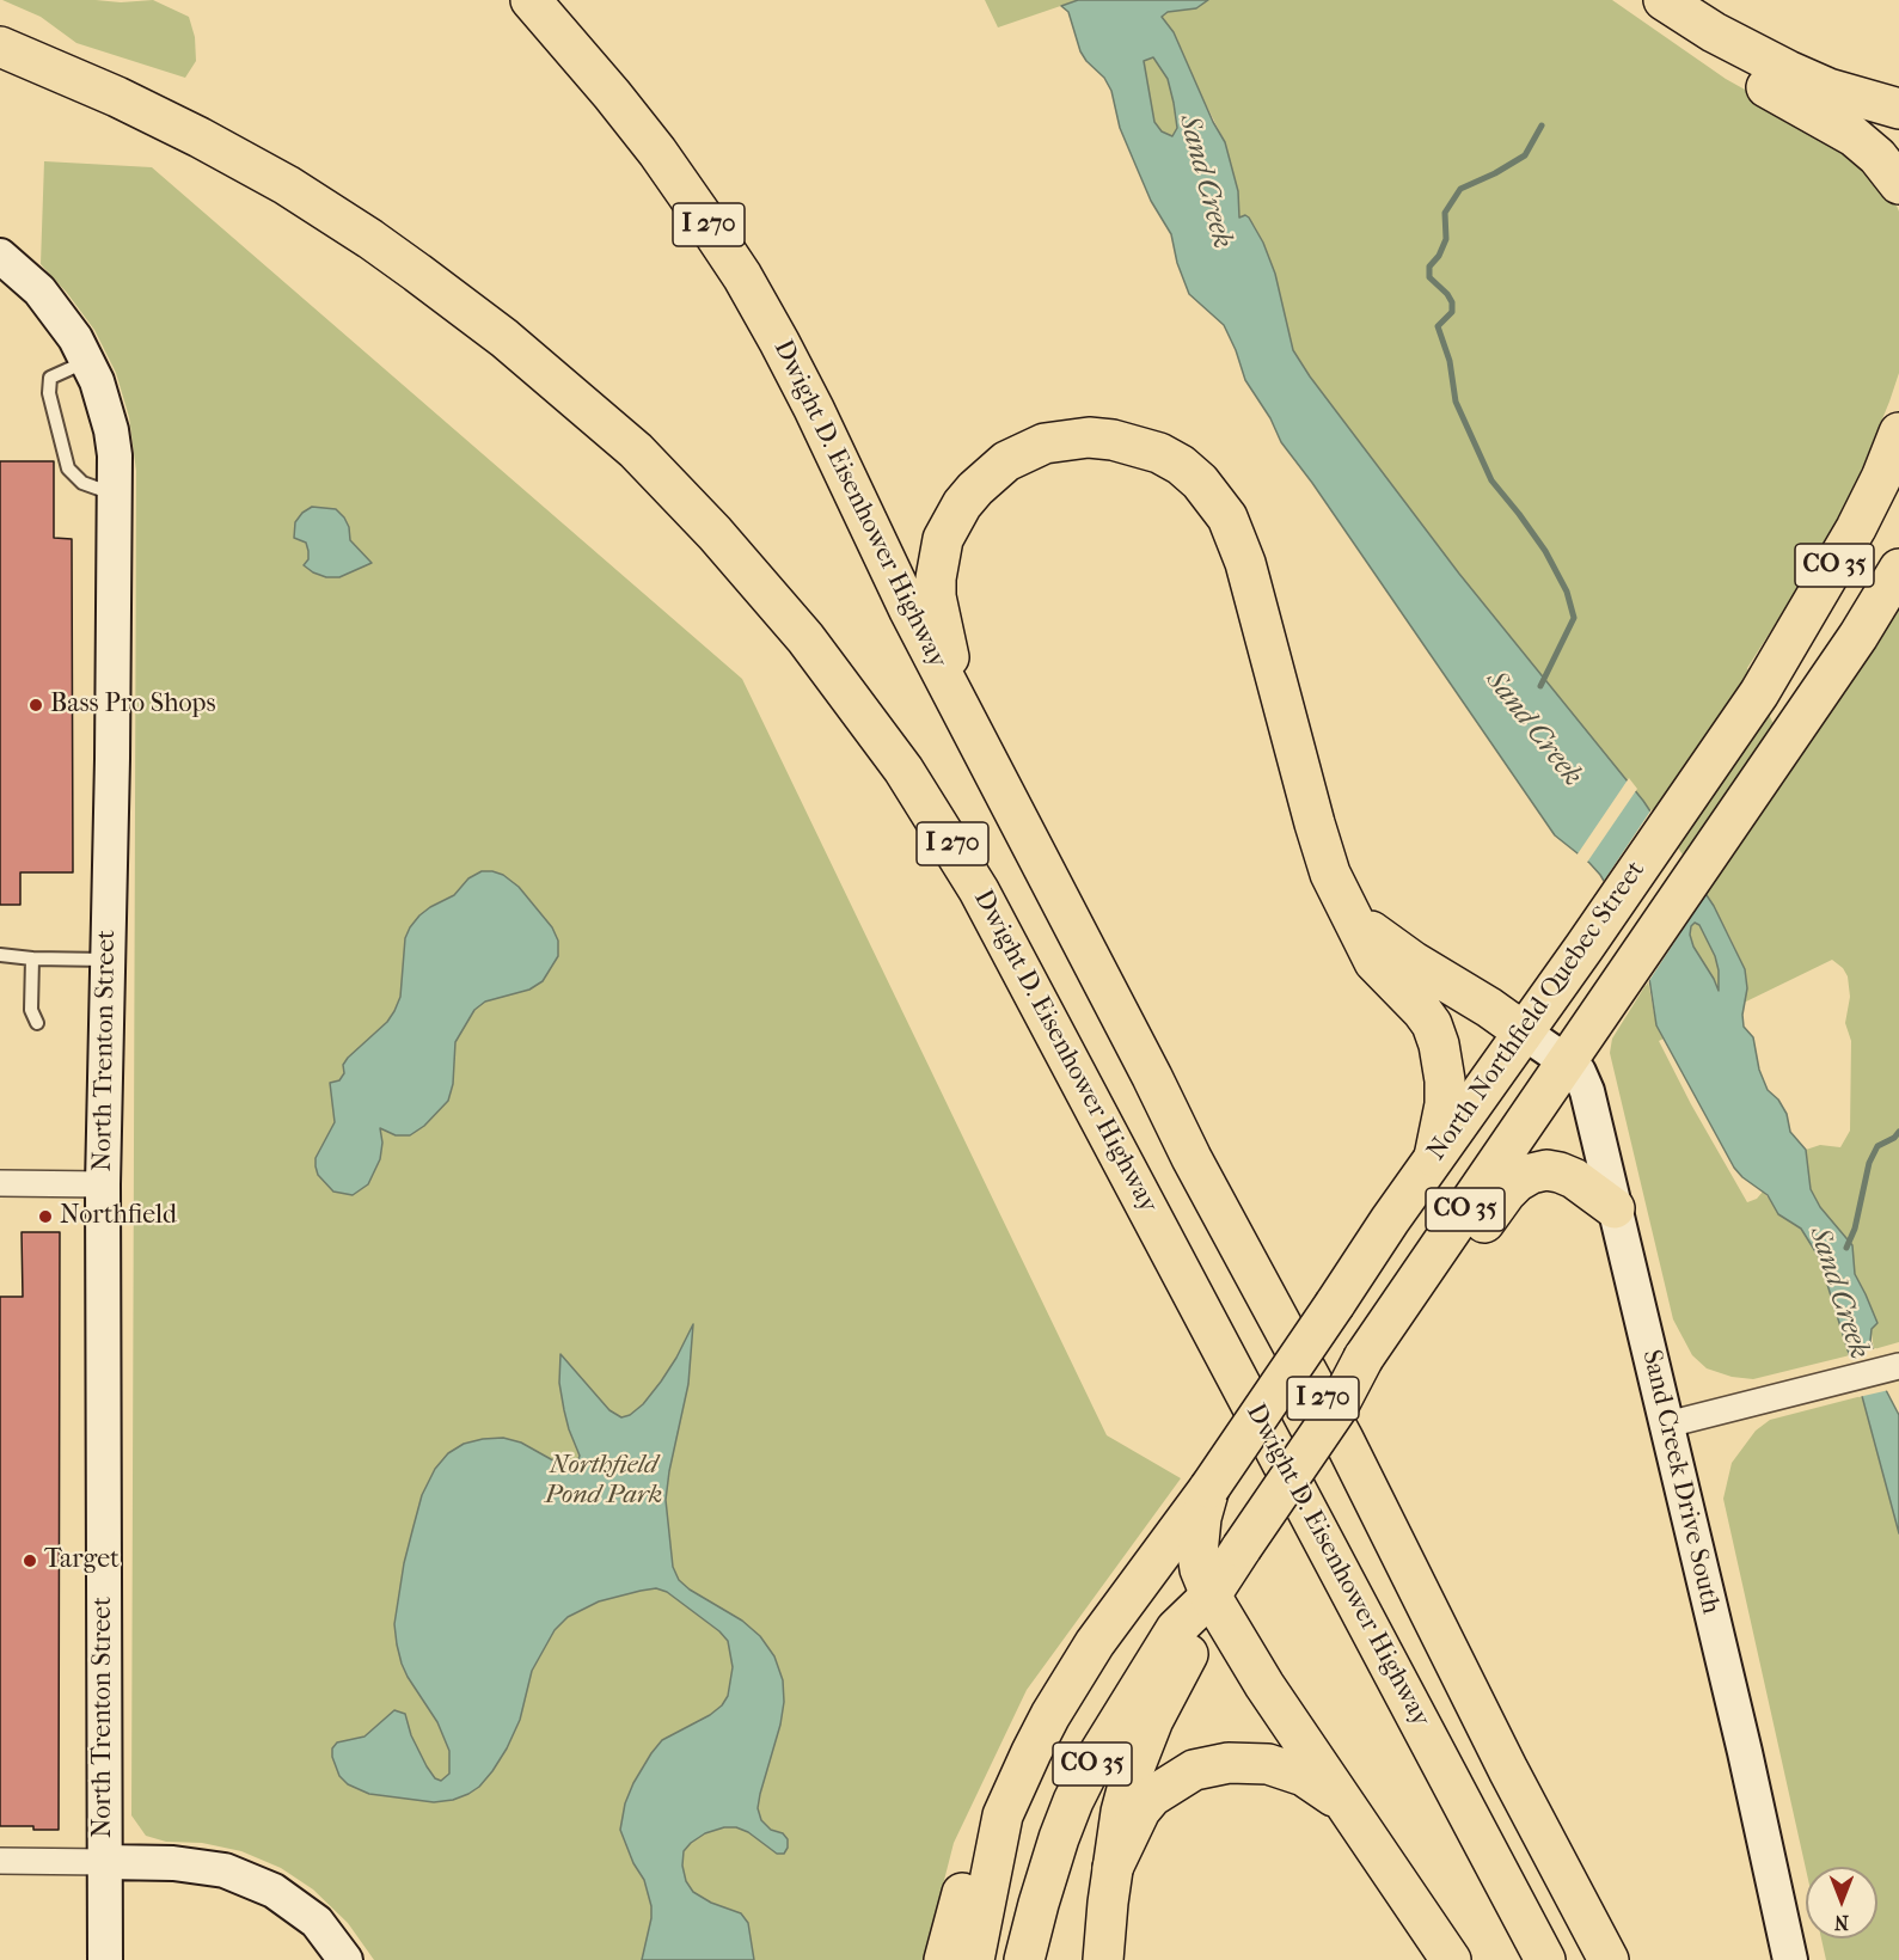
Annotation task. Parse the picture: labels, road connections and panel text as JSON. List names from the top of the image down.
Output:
{
  "streets": {
    "main road": [
      "I 270",
      "Dwight D. Eisenhower Highway",
      "CO 35",
      "North Northfield Quebec Street"
    ],
    "street": ["North Trenton Street", "Sand Creek Drive South"]
  },
  "crossings": [
    ["North Northfield Quebec Street", "Sand Creek Drive South"]
  ],
  "water": ["Sand Creek"],
  "parks": ["Northfield Pond Park"],
  "places": ["Bass Pro Shops", "Northfield", "Target"],
  "north": "bottom"
}
